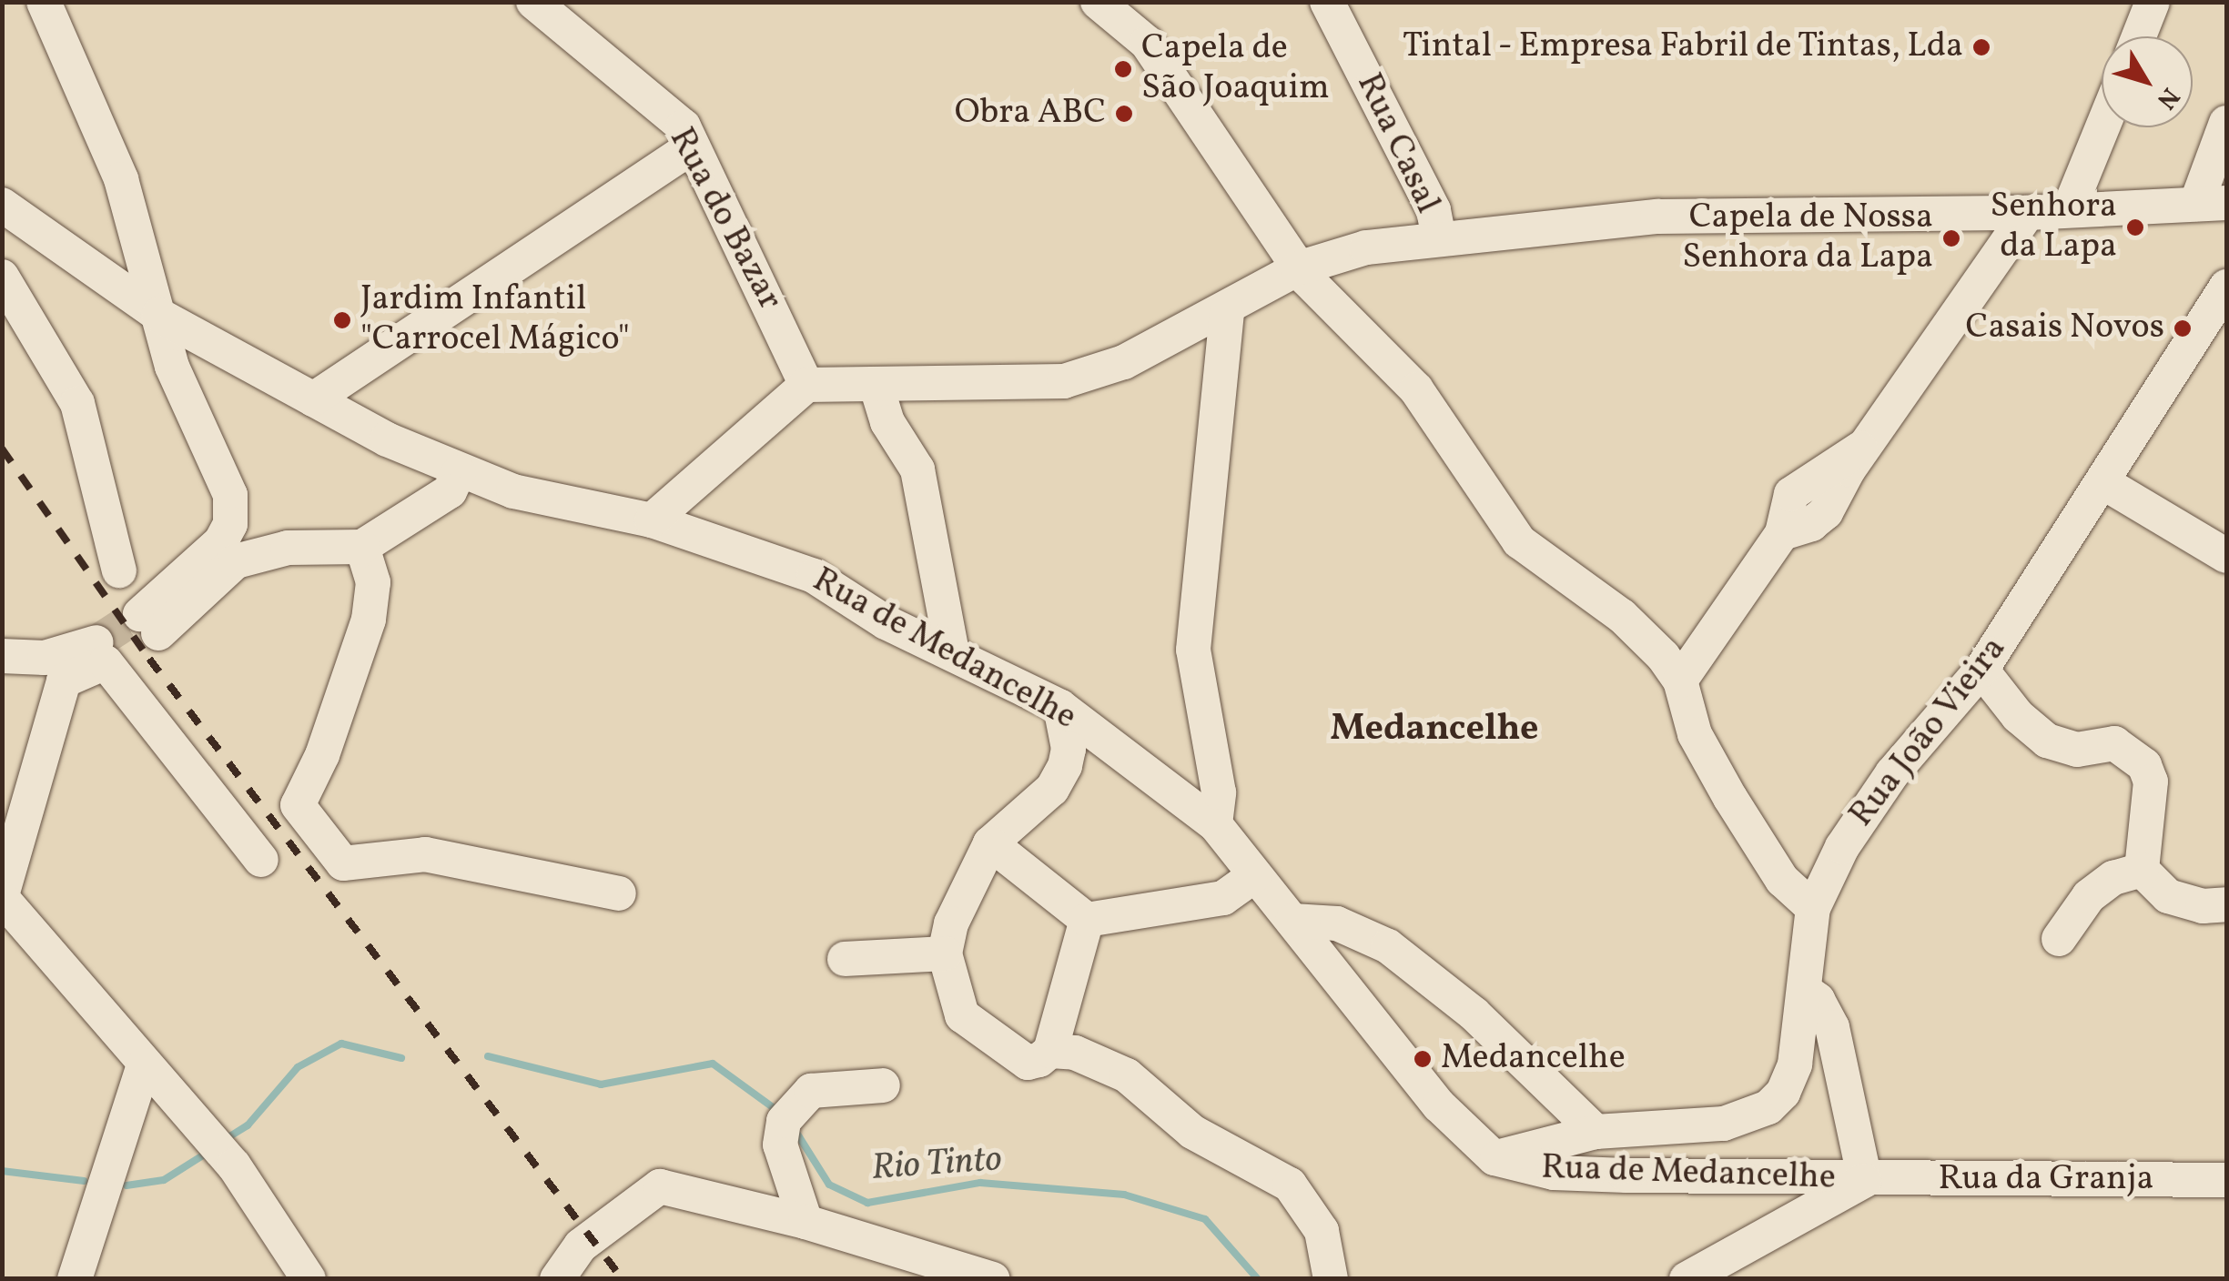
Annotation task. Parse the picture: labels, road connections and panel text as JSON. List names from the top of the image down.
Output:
{
  "streets": {
    "street": [
      "Rua Casal",
      "Rua do Bazar",
      "Rua de Medancelhe",
      "Rua João Vieira",
      "Rua da Granja"
    ]
  },
  "crossings": [
    ["Rua de Medancelhe", "Rua João Vieira"],
    ["Rua de Medancelhe", "Rua da Granja"]
  ],
  "districts": ["Medancelhe"],
  "water": ["Rio Tinto"],
  "places": [
    "Tintal - Empresa Fabril de Tintas, Lda",
    "Capela de São Joaquim",
    "Obra ABC",
    "Senhora da Lapa",
    "Capela de Nossa Senhora da Lapa",
    "Jardim Infantil \"Carrocel Mágico\"",
    "Casais Novos",
    "Medancelhe"
  ],
  "north": "bottom right"
}
